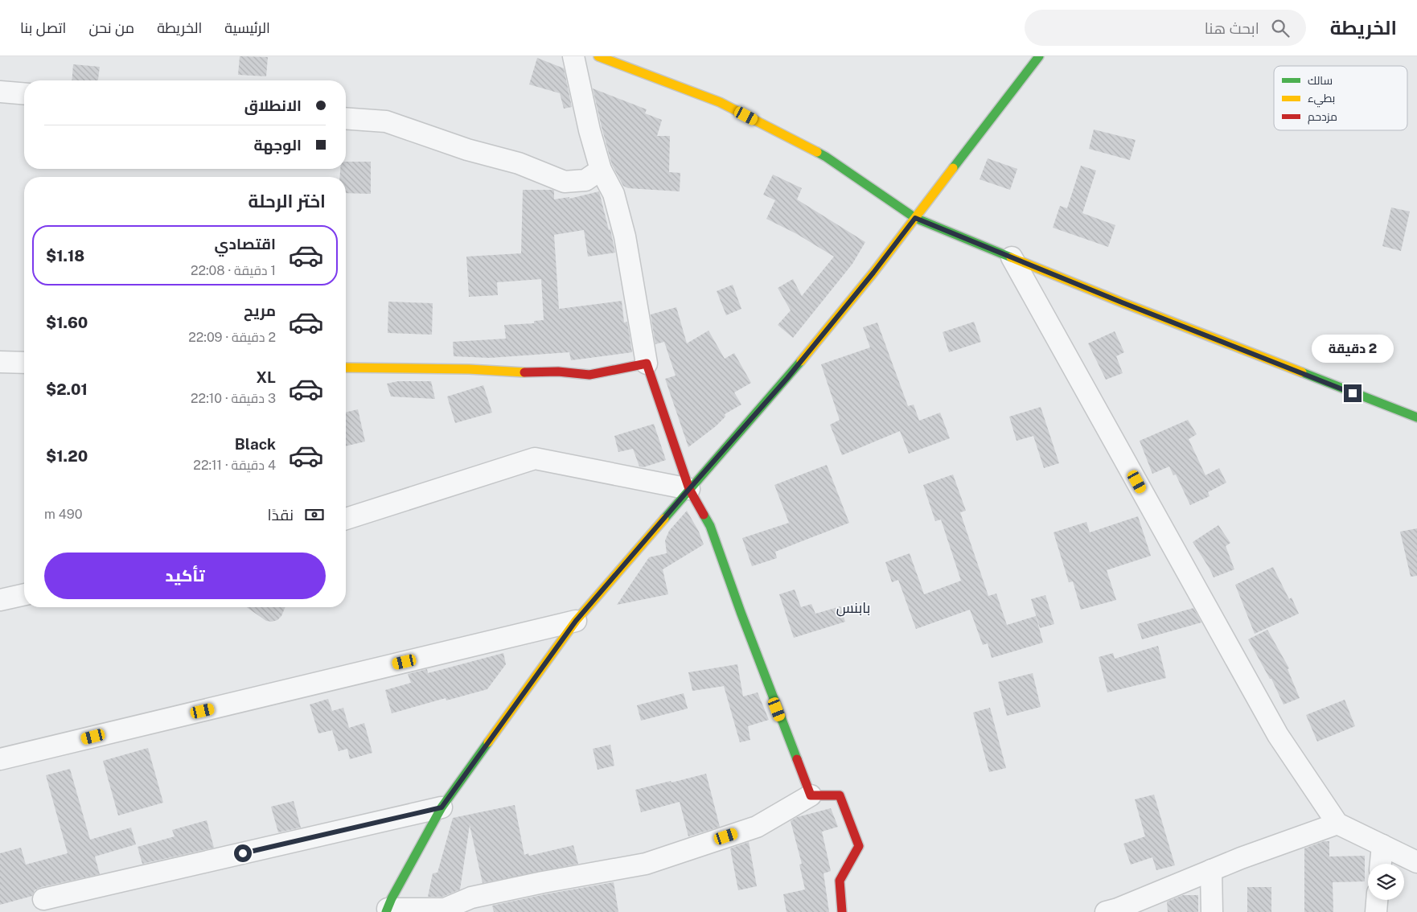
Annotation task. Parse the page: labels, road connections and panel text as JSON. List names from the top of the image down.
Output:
{
  "districts": ["بابنس"],
  "legend": ["سالك", "بطيء", "مزدحم"],
  "page": {
    "header": "الخريطة",
    "search": "ابحث هنا",
    "nav": [
      "الرئيسية",
      "الخريطة",
      "من نحن",
      "اتصل بنا"
    ],
    "banner": ["الانطلاق", "الوجهة"],
    "heading": "اختر الرحلة",
    "list": [
      {
        "name": "اقتصادي",
        "note": "1 دقيقة · 22:08",
        "value": "$1.18"
      },
      {
        "name": "مريح",
        "note": "2 دقيقة · 22:09",
        "value": "$1.60"
      },
      {
        "name": "XL",
        "note": "3 دقيقة · 22:10",
        "value": "$2.01"
      },
      {
        "name": "Black",
        "note": "4 دقيقة · 22:11",
        "value": "$1.20"
      }
    ],
    "bubble": "2 دقيقة",
    "pay": ["نقدًا", "490 m"],
    "buttons": "تأكيد"
  }
}
